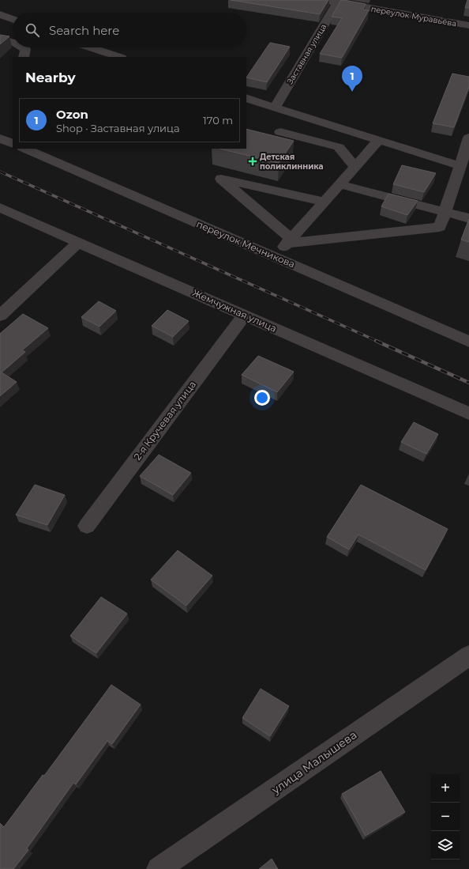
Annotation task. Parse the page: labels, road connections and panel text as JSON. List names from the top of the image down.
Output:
{
  "streets": {
    "street": [
      "переулок Муравьёва",
      "Заставная улица",
      "переулок Мечникова",
      "Жемчужная улица",
      "2-я Кручевая улица",
      "улица Малышева"
    ]
  },
  "crossings": [
    ["переулок Муравьёва", "Заставная улица"],
    ["Жемчужная улица", "2-я Кручевая улица"]
  ],
  "places": {
    "health": ["Детская поликлинника"]
  },
  "page": {
    "search": "Search here",
    "heading": "Nearby",
    "pins": "1",
    "list": [
      {
        "mark": "1",
        "name": "Ozon",
        "note": "Shop · Заставная улица",
        "value": "170 m"
      }
    ],
    "map_buttons": ["+", "−"]
  }
}
